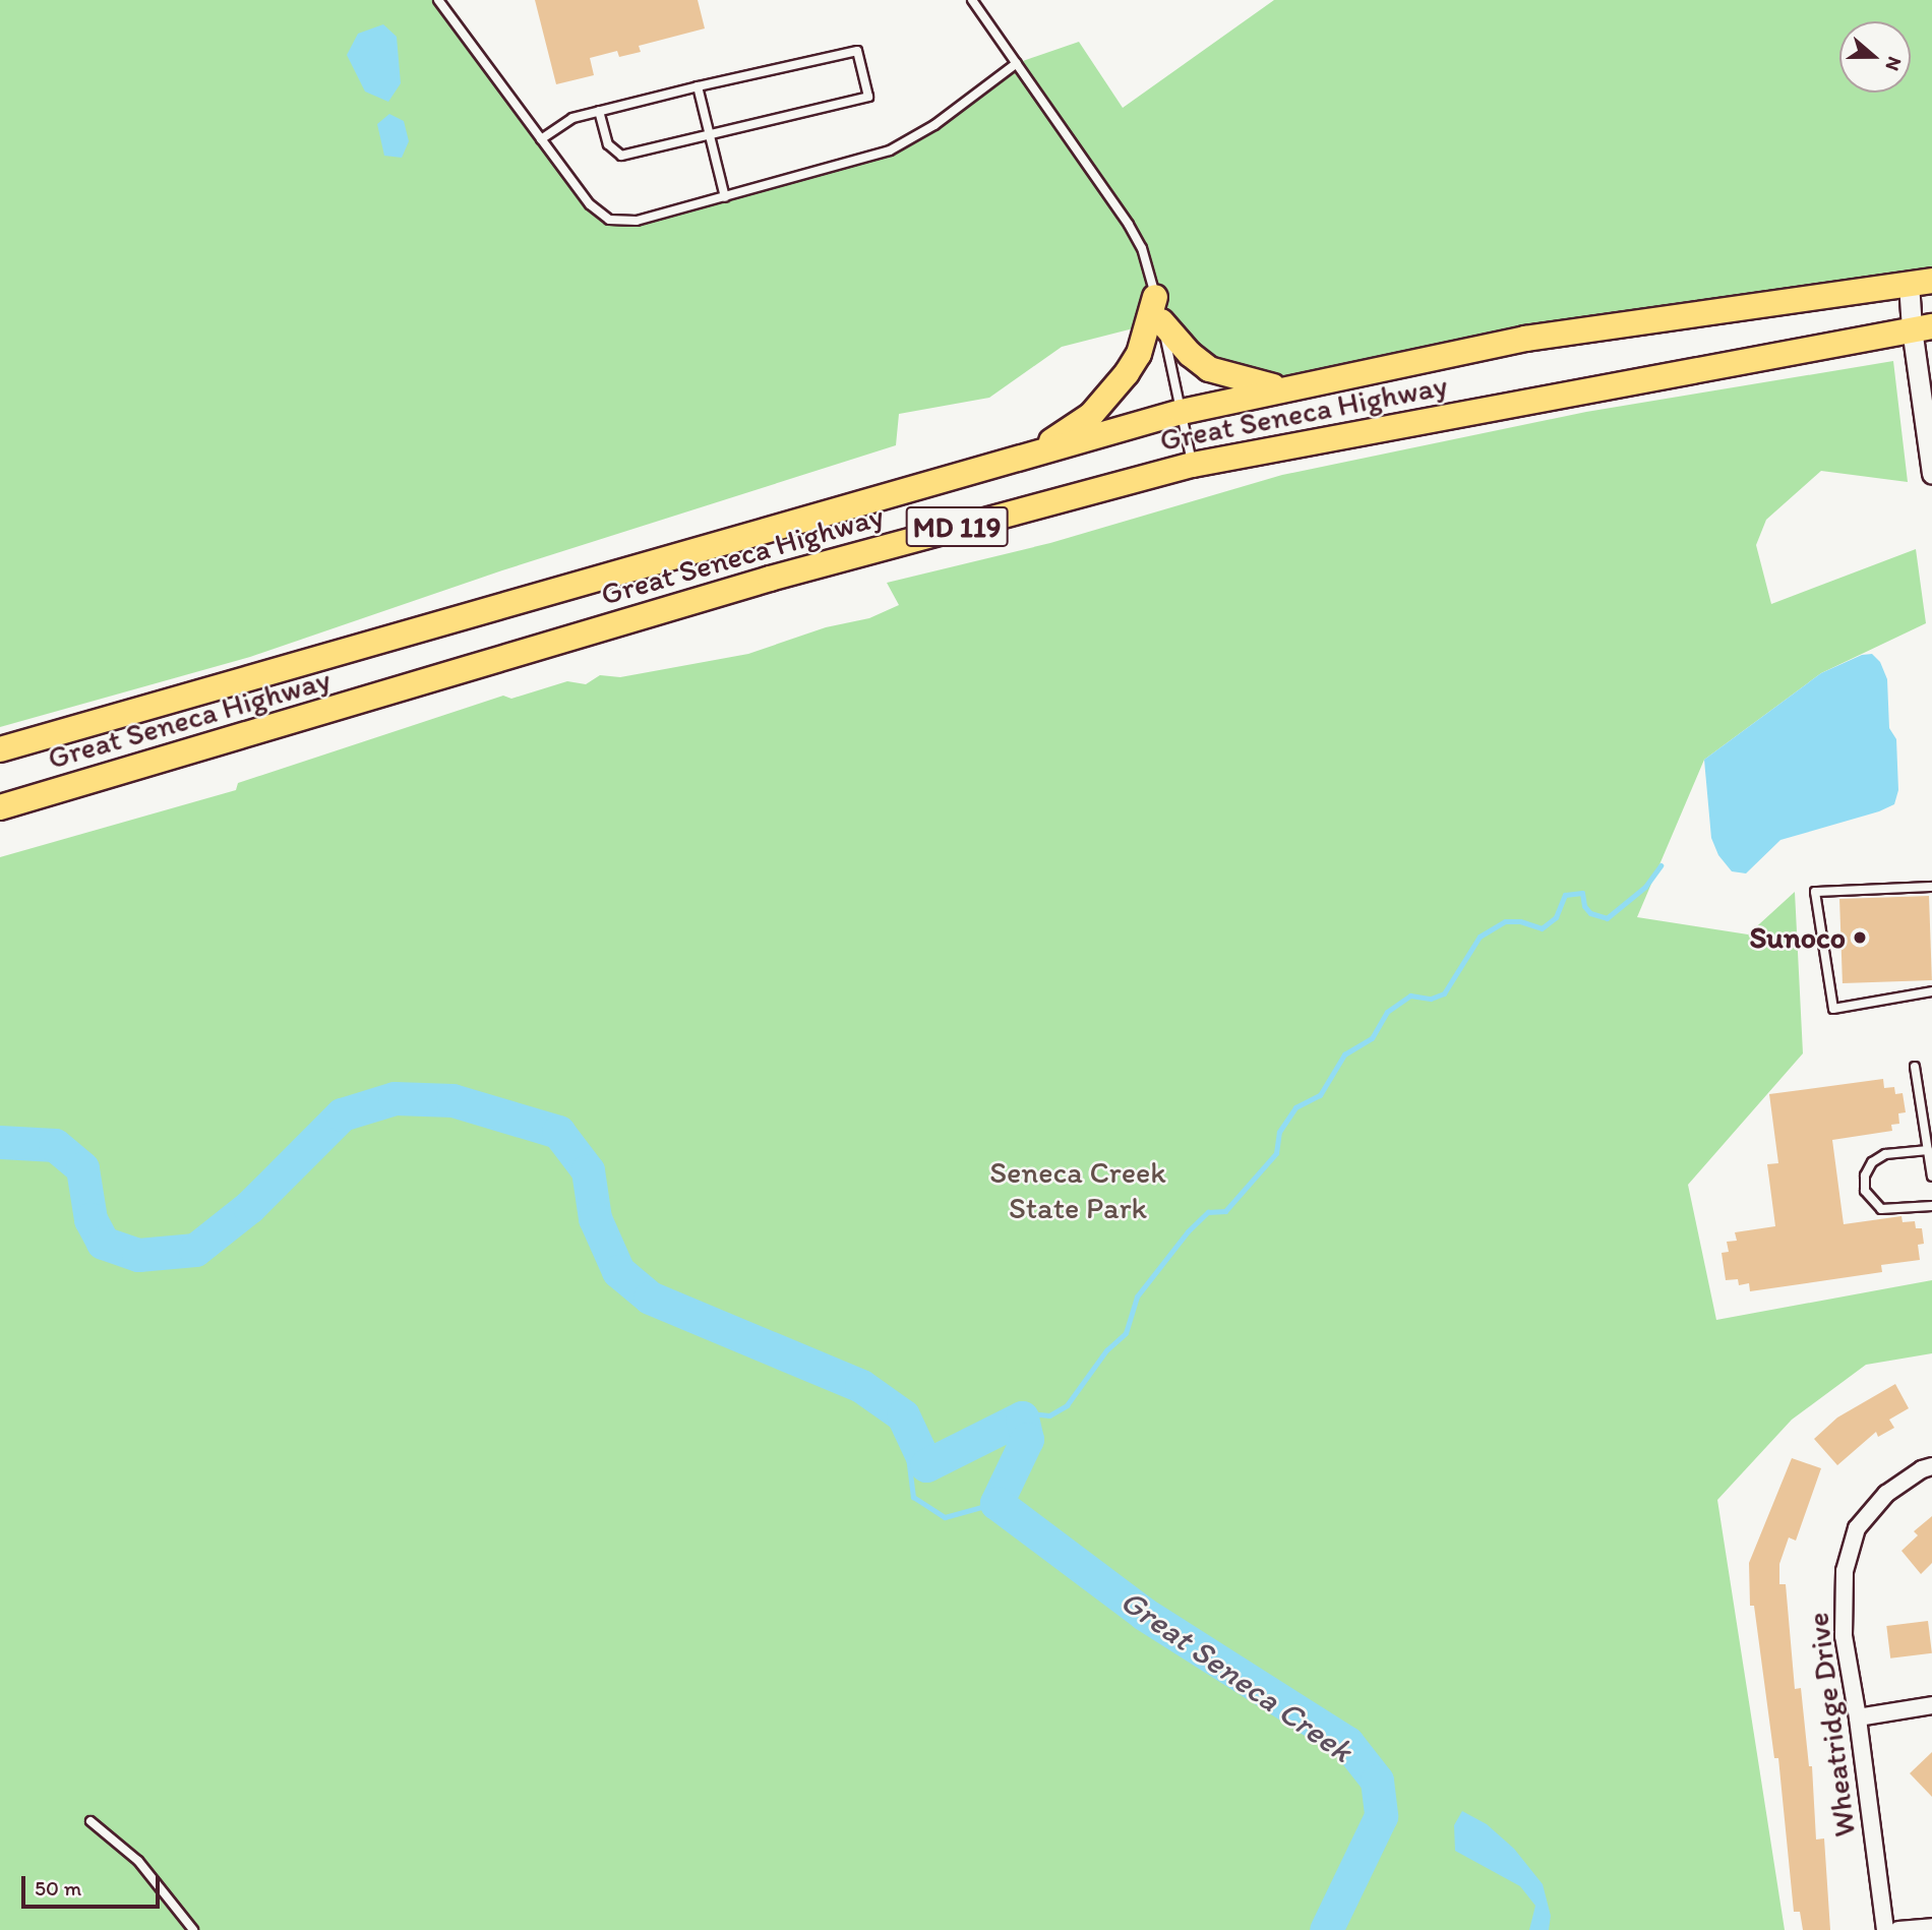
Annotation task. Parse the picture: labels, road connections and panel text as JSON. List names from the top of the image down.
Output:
{
  "streets": {
    "main road": ["Great Seneca Highway", "MD 119"],
    "street": ["Wheatridge Drive"]
  },
  "water": ["Great Seneca Creek"],
  "parks": ["Seneca Creek State Park"],
  "places": ["Sunoco"],
  "scale_bar": "50 m",
  "north": "right"
}
